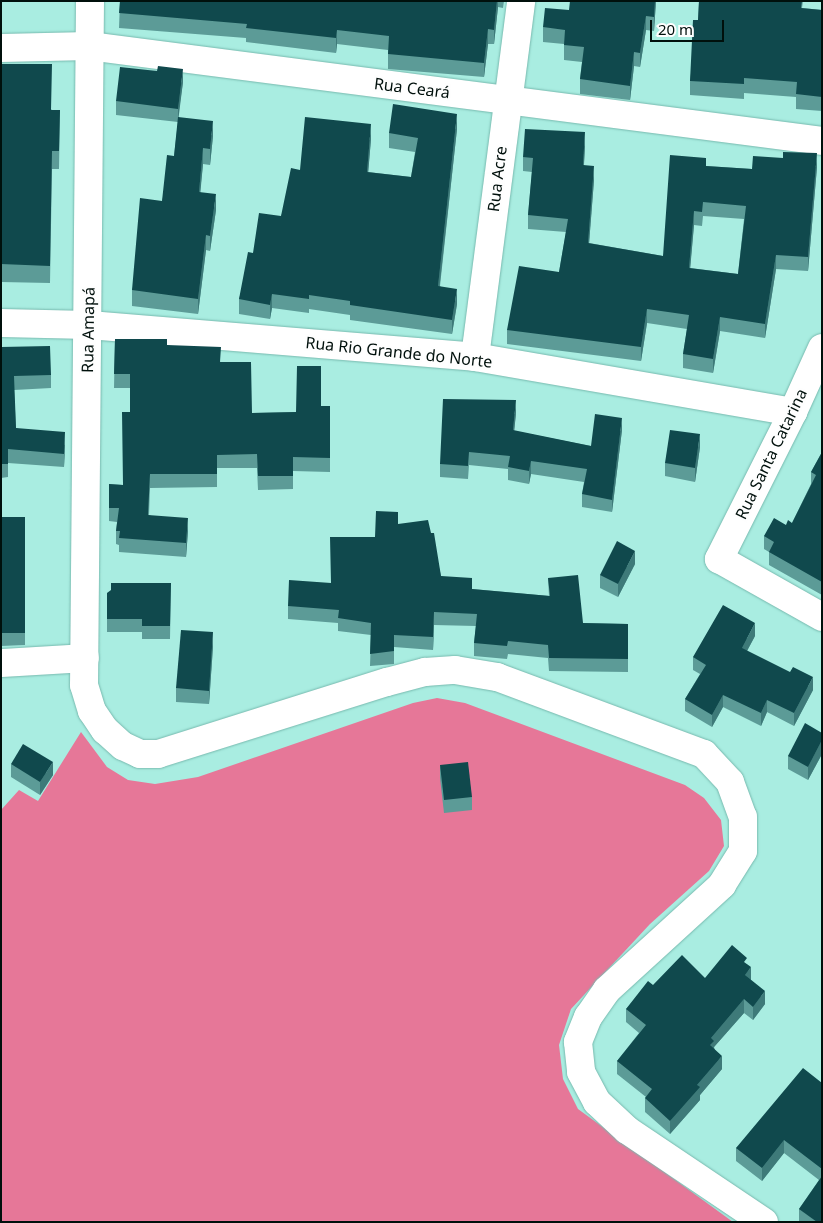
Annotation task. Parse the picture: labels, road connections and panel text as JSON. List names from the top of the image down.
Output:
{
  "streets": {
    "street": [
      "Rua Ceará",
      "Rua Acre",
      "Rua Amapá",
      "Rua Rio Grande do Norte",
      "Rua Santa Catarina"
    ]
  },
  "crossings": [
    ["Rua Ceará", "Rua Acre"],
    ["Rua Ceará", "Rua Amapá"],
    ["Rua Acre", "Rua Rio Grande do Norte"],
    ["Rua Amapá", "Rua Rio Grande do Norte"],
    ["Rua Rio Grande do Norte", "Rua Santa Catarina"]
  ],
  "scale_bar": "20 m"
}
